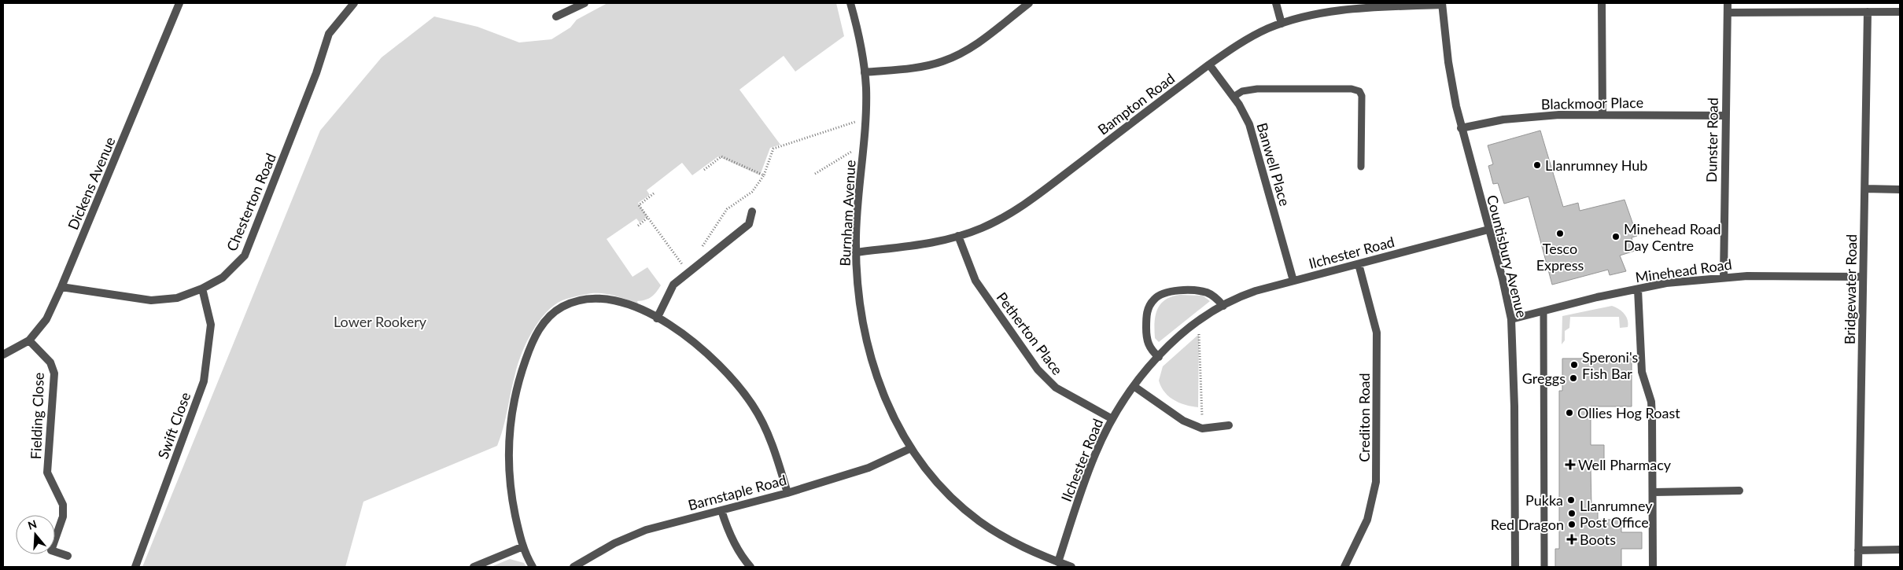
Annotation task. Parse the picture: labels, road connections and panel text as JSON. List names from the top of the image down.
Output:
{
  "streets": {
    "street": [
      "Blackmoor Place",
      "Bampton Road",
      "Dunster Road",
      "Banwell Place",
      "Dickens Avenue",
      "Chesterton Road",
      "Burnham Avenue",
      "Ilchester Road",
      "Countisbury Avenue",
      "Minehead Road",
      "Bridgewater Road",
      "Petherton Place",
      "Fielding Close",
      "Crediton Road",
      "Swift Close",
      "Barnstaple Road"
    ]
  },
  "crossings": [
    ["Blackmoor Place", "Dunster Road"],
    ["Blackmoor Place", "Countisbury Avenue"],
    ["Bampton Road", "Banwell Place"],
    ["Bampton Road", "Burnham Avenue"],
    ["Bampton Road", "Countisbury Avenue"],
    ["Bampton Road", "Petherton Place"],
    ["Dunster Road", "Minehead Road"],
    ["Banwell Place", "Ilchester Road"],
    ["Dickens Avenue", "Chesterton Road"],
    ["Dickens Avenue", "Fielding Close"],
    ["Chesterton Road", "Swift Close"],
    ["Burnham Avenue", "Ilchester Road"],
    ["Burnham Avenue", "Barnstaple Road"],
    ["Ilchester Road", "Countisbury Avenue"],
    ["Ilchester Road", "Petherton Place"],
    ["Ilchester Road", "Crediton Road"],
    ["Countisbury Avenue", "Minehead Road"],
    ["Minehead Road", "Bridgewater Road"]
  ],
  "parks": ["Lower Rookery"],
  "places": {
    "other": [
      "Llanrumney Hub",
      "Tesco Express",
      "Minehead Road Day Centre",
      "Speroni's Fish Bar",
      "Greggs",
      "Ollies Hog Roast",
      "Pukka",
      "Llanrumney Post Office",
      "Red Dragon"
    ],
    "health": ["Well Pharmacy", "Boots"]
  },
  "north": "top"
}
